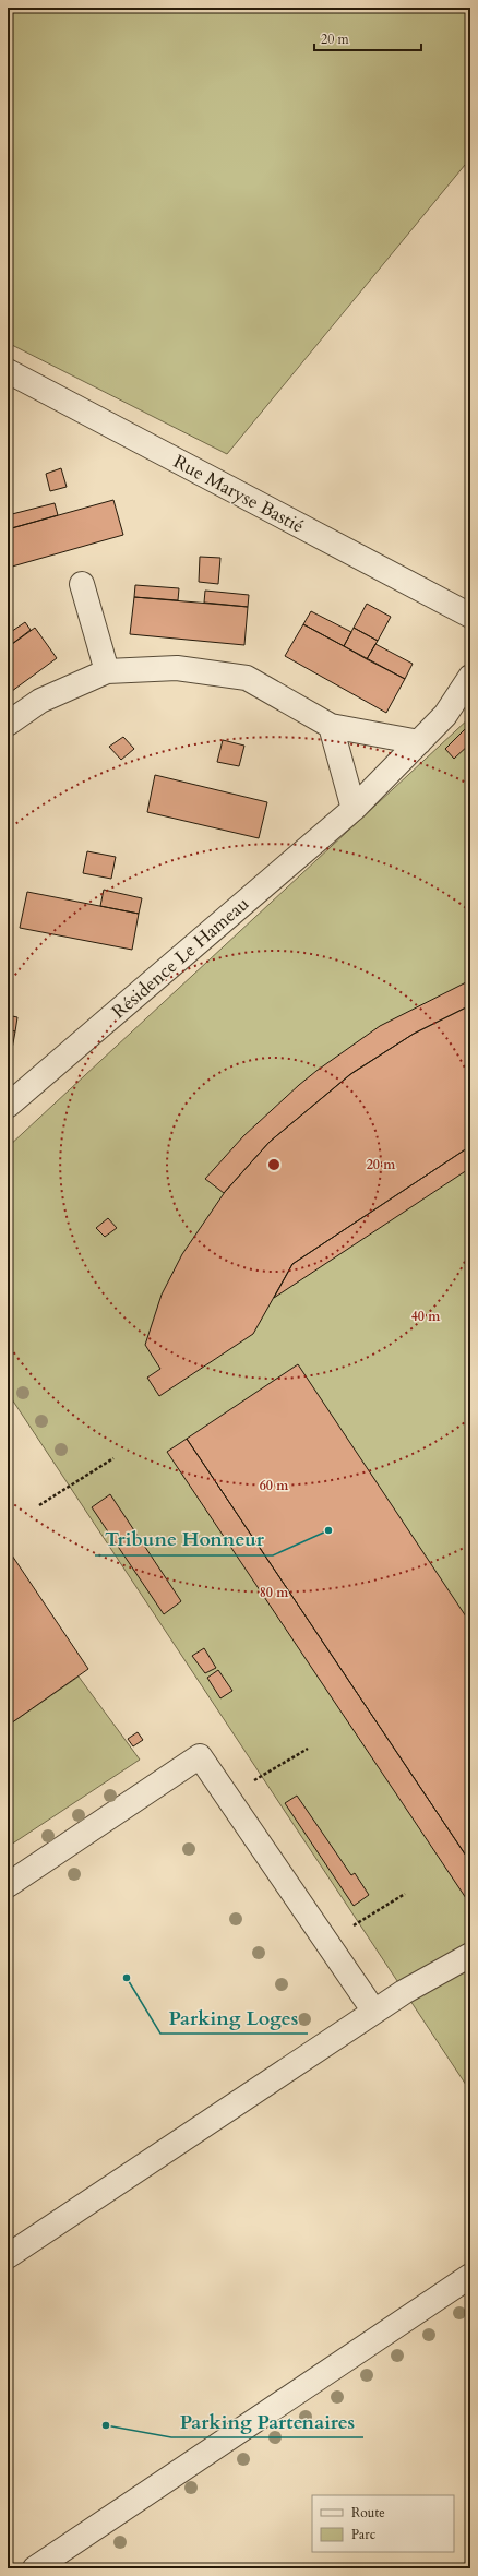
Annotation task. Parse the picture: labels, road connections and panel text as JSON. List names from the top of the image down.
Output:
{
  "streets": {
    "street": ["Rue Maryse Bastié", "Résidence Le Hameau"]
  },
  "places": ["Tribune Honneur", "Parking Loges", "Parking Partenaires"],
  "legend": ["Route", "Parc"],
  "scale_bar": "20 m",
  "rings": [
    "20 m",
    "40 m",
    "60 m",
    "80 m"
  ]
}
